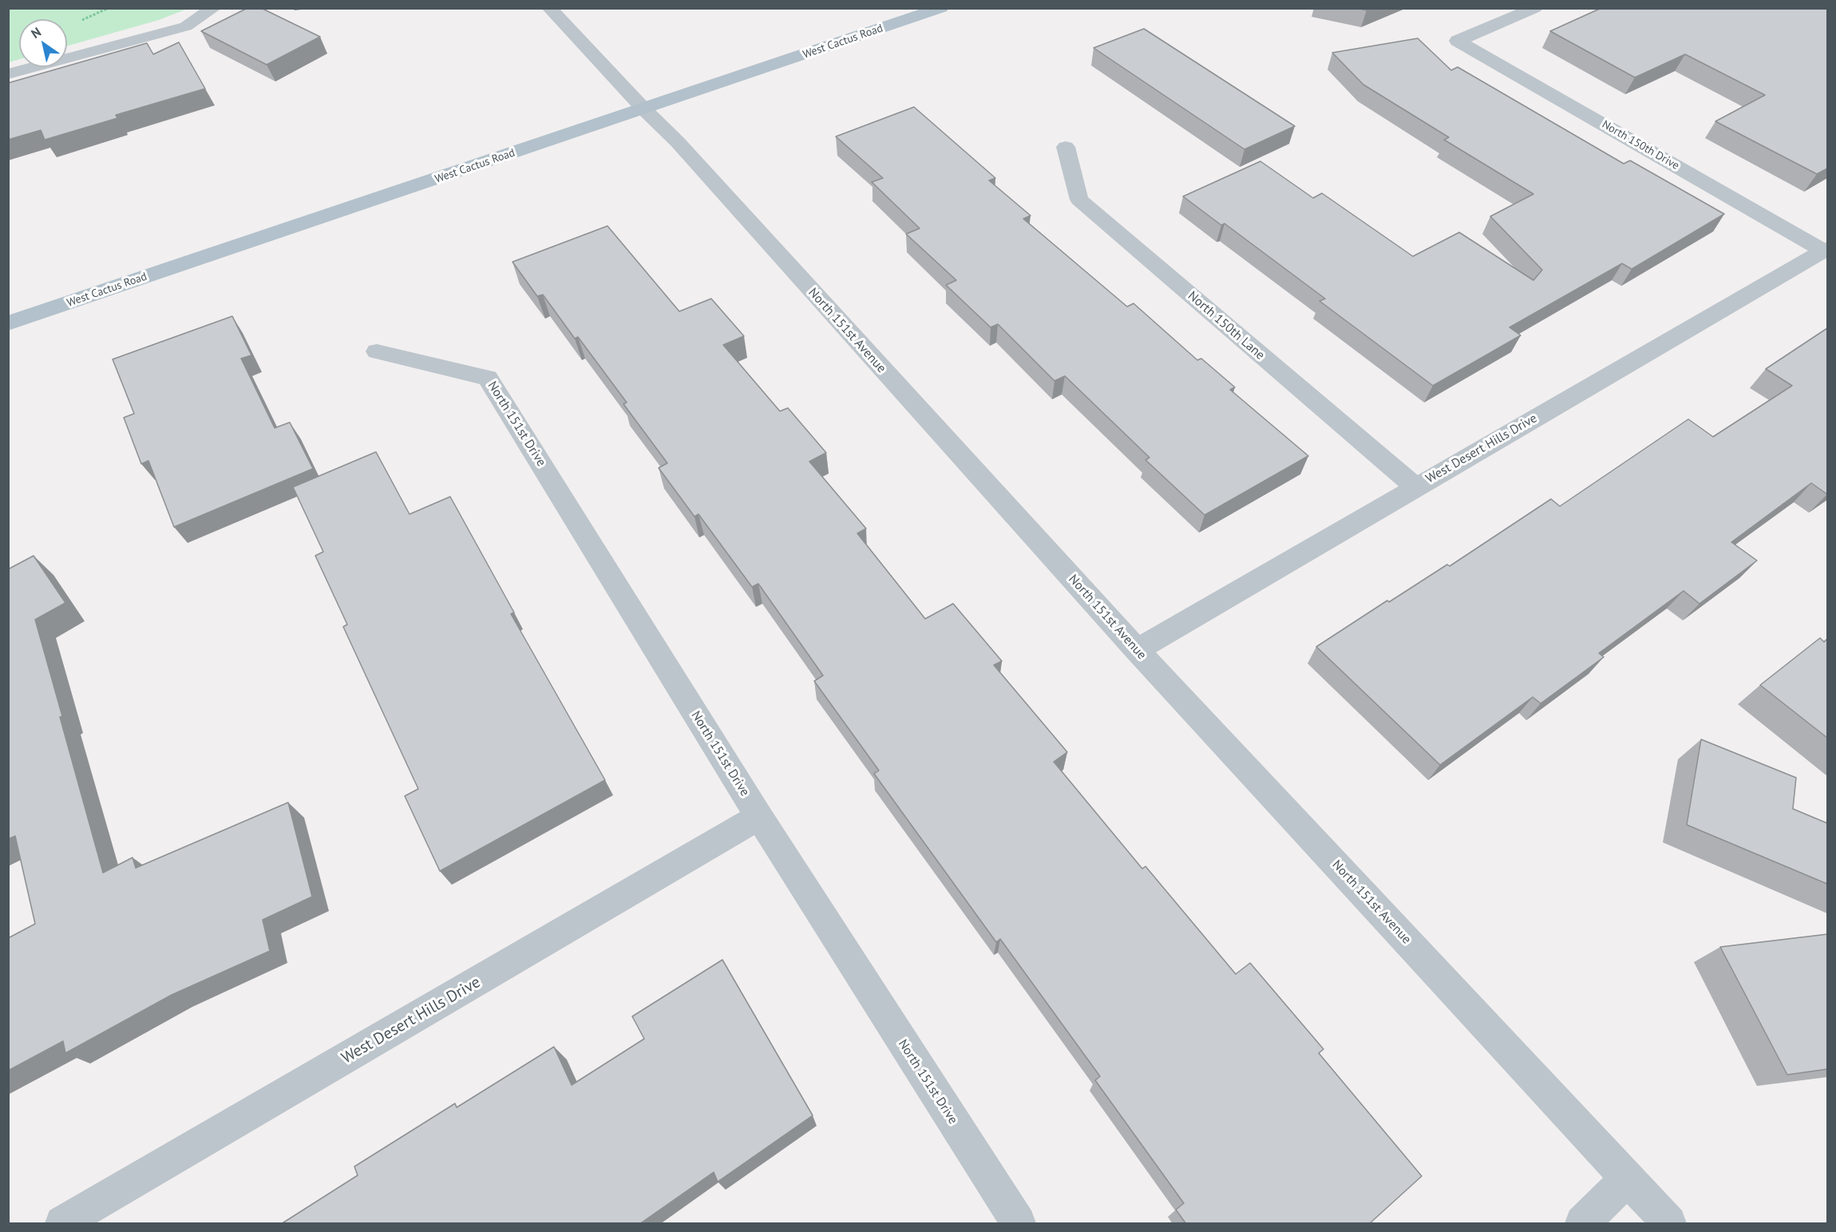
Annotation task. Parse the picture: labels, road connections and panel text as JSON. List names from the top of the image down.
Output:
{
  "streets": {
    "main road": ["West Cactus Road"],
    "street": [
      "North 150th Drive",
      "North 150th Lane",
      "North 151st Avenue",
      "North 151st Drive",
      "West Desert Hills Drive"
    ]
  },
  "crossings": [
    ["West Cactus Road", "North 151st Avenue"],
    ["North 150th Drive", "West Desert Hills Drive"],
    ["North 150th Lane", "West Desert Hills Drive"],
    ["North 151st Avenue", "West Desert Hills Drive"],
    ["North 151st Drive", "West Desert Hills Drive"]
  ],
  "north": "top left"
}
